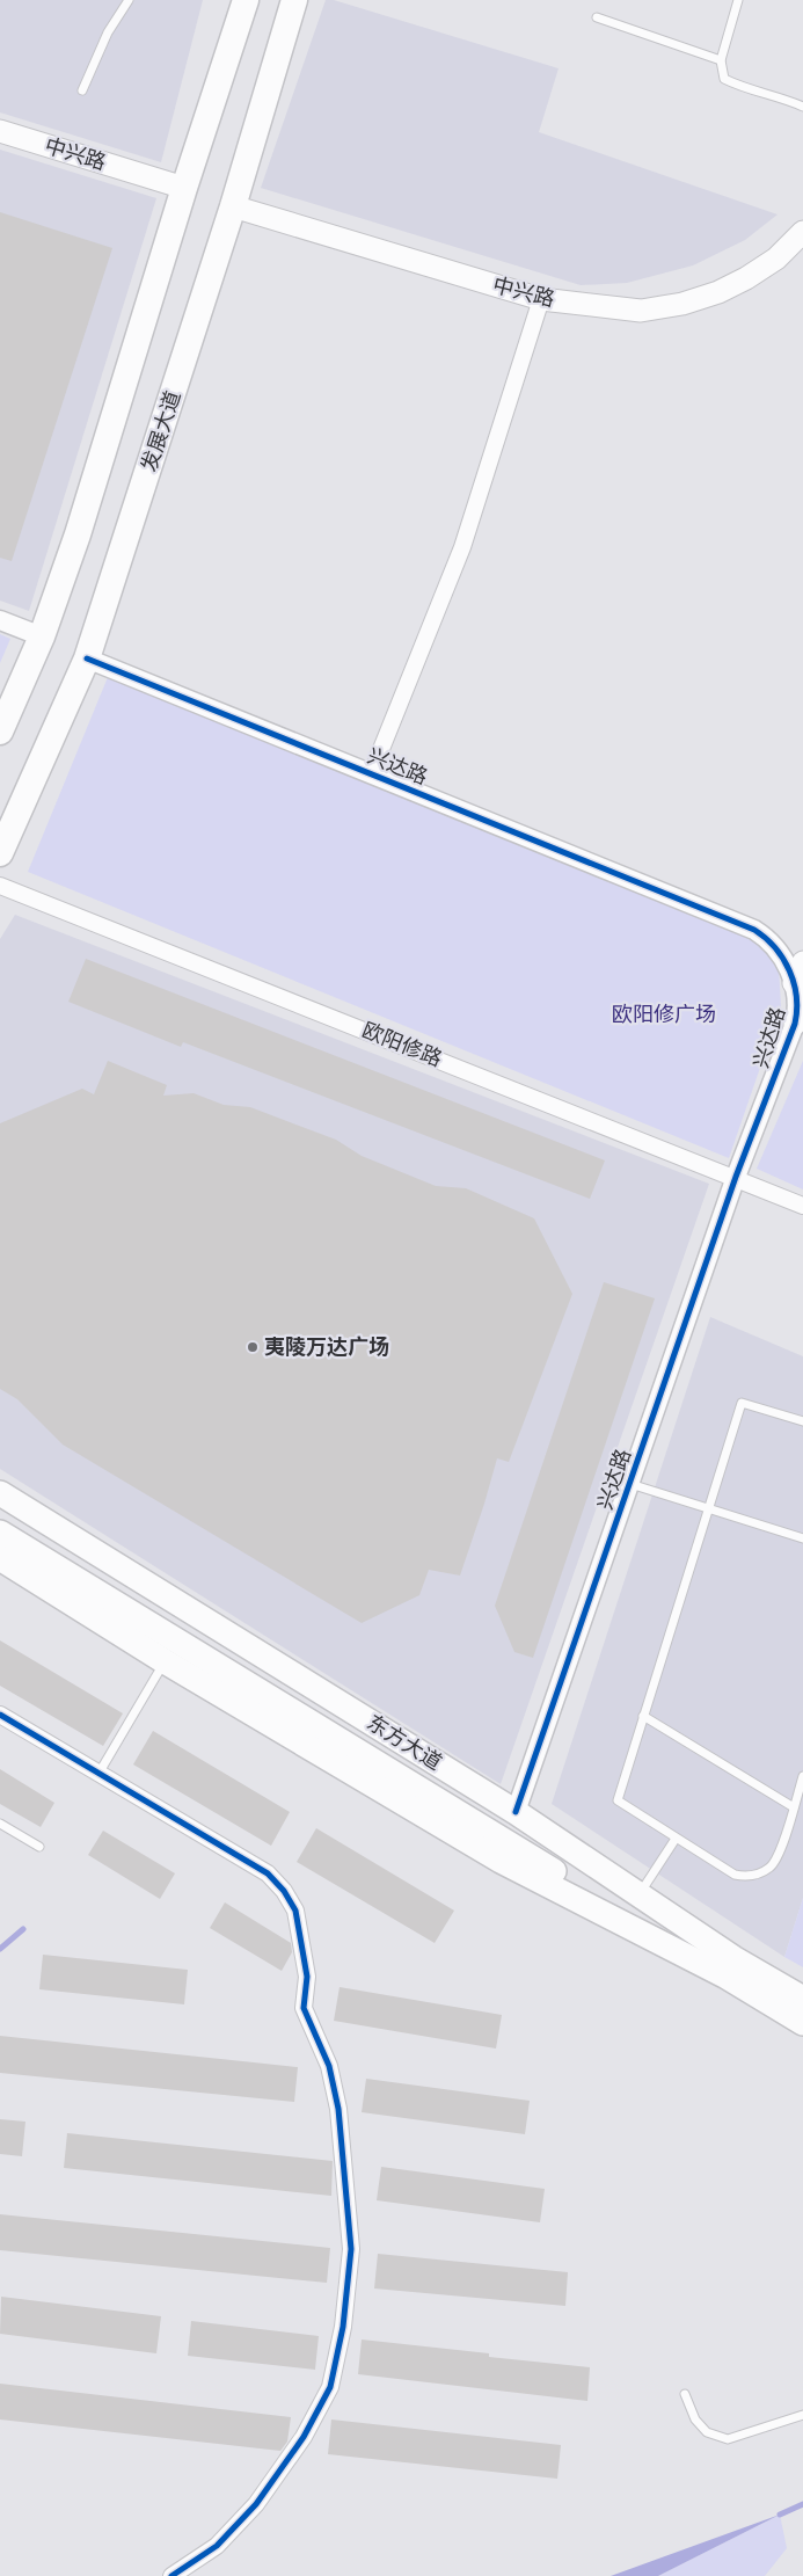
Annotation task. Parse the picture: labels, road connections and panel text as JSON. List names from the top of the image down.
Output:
{
  "streets": {
    "highway": ["发展大道"],
    "main road": ["中兴路", "东方大道"],
    "street": ["兴达路", "欧阳修路"]
  },
  "crossings": [
    ["中兴路", "发展大道"],
    ["发展大道", "兴达路"],
    ["兴达路", "欧阳修路"],
    ["兴达路", "东方大道"]
  ],
  "parks": ["欧阳修广场"],
  "places": ["夷陵万达广场"]
}
